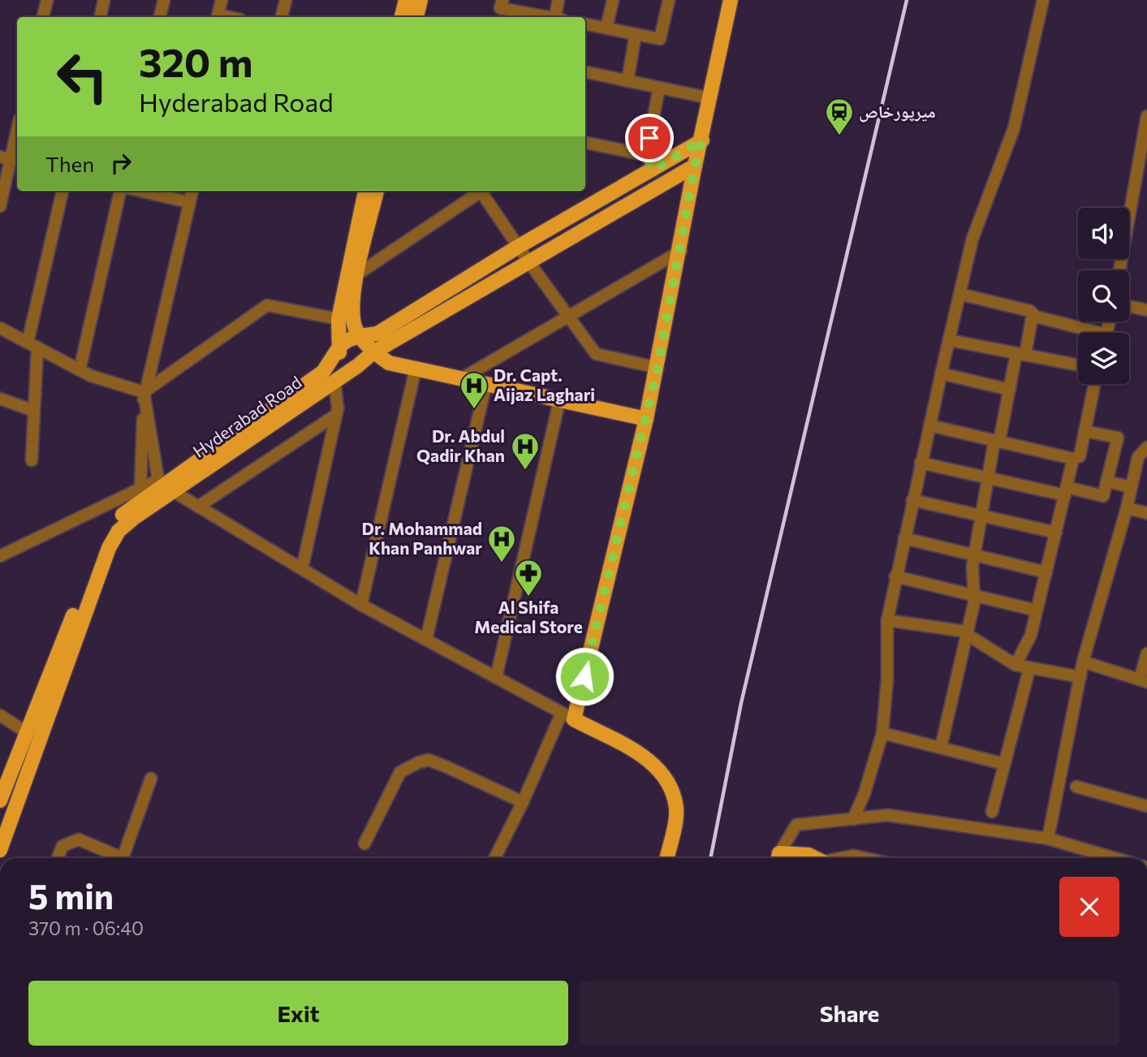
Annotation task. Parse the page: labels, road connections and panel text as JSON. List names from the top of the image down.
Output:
{
  "streets": {
    "main road": ["Hyderabad Road"]
  },
  "places": {
    "station": ["ميرپورخاص"],
    "hospital": ["Dr. Capt. Aijaz Laghari", "Dr. Abdul Qadir Khan", "Dr. Mohammad Khan Panhwar"],
    "pharmacy": ["Al Shifa Medical Store"]
  },
  "page": {
    "turn": ["320 m", "Hyderabad Road"],
    "then": "Then",
    "heading": ["5 min", "370 m · 06:40"],
    "buttons": ["Exit", "Share"]
  }
}
